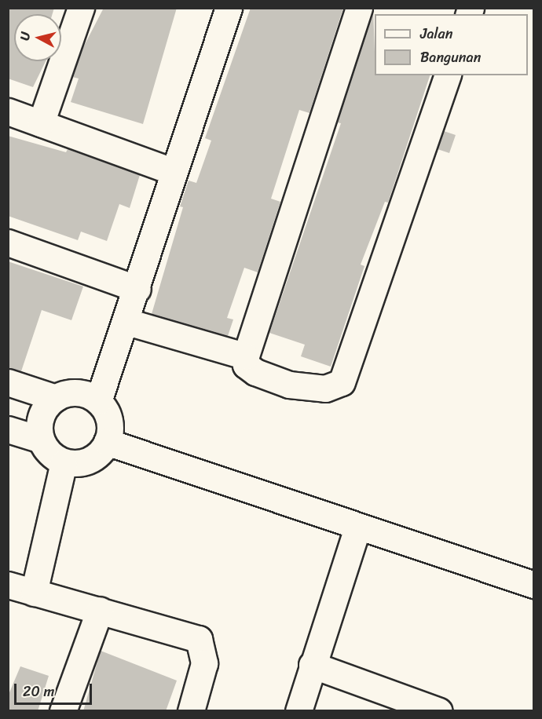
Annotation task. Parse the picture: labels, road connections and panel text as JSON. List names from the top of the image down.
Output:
{
  "legend": ["Jalan", "Bangunan"],
  "scale_bar": "20 m",
  "north": "left"
}
